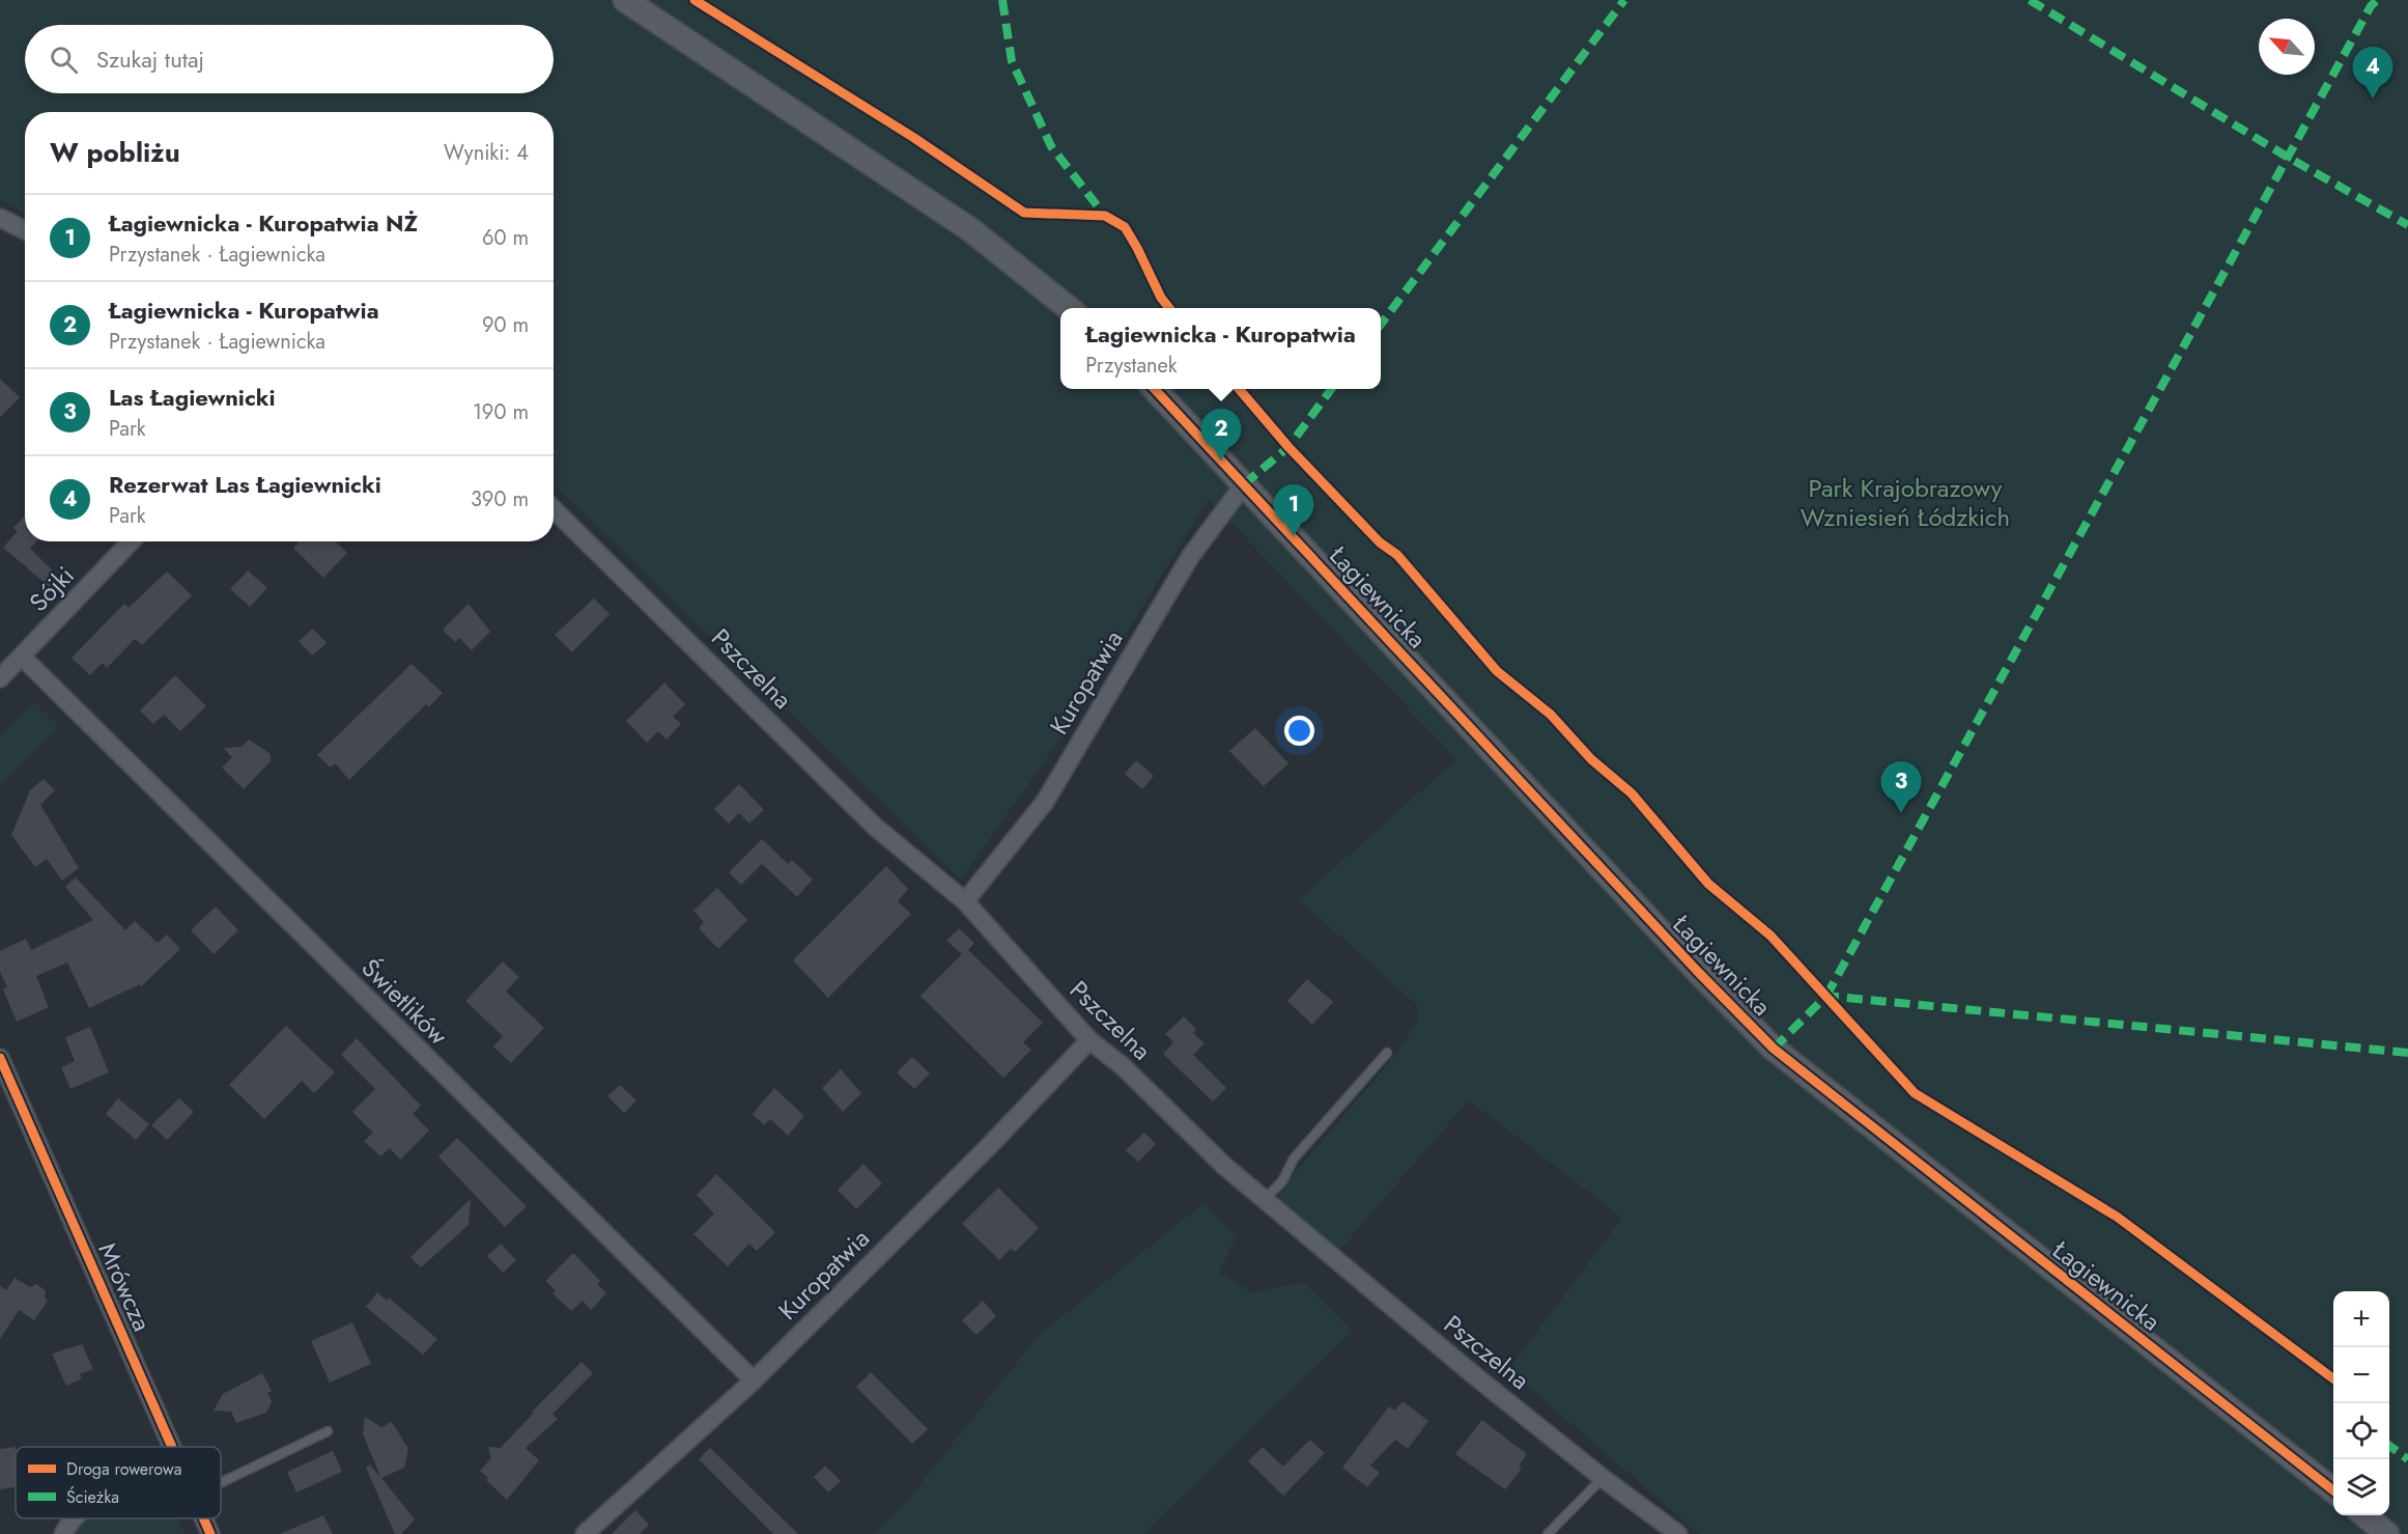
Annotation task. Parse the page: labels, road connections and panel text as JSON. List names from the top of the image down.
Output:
{
  "streets": {
    "street": [
      "Sójki",
      "Łagiewnicka",
      "Pszczelna",
      "Kuropatwia",
      "Świetlików",
      "Mrówcza"
    ]
  },
  "crossings": [
    ["Sójki", "Świetlików"],
    ["Łagiewnicka", "Kuropatwia"],
    ["Pszczelna", "Kuropatwia"],
    ["Kuropatwia", "Świetlików"]
  ],
  "parks": ["Park Krajobrazowy Wzniesień Łódzkich"],
  "legend": ["Droga rowerowa", "Ścieżka"],
  "north": "top left",
  "page": {
    "search": "Szukaj tutaj",
    "pins": [
      "4",
      "2",
      "1",
      "3"
    ],
    "heading": ["W pobliżu", "Wyniki: 4"],
    "list": [
      {
        "mark": "1",
        "name": "Łagiewnicka - Kuropatwia NŻ",
        "note": "Przystanek · Łagiewnicka",
        "value": "60 m"
      },
      {
        "mark": "2",
        "name": "Łagiewnicka - Kuropatwia",
        "note": "Przystanek · Łagiewnicka",
        "value": "90 m"
      },
      {
        "mark": "3",
        "name": "Las Łagiewnicki",
        "note": "Park",
        "value": "190 m"
      },
      {
        "mark": "4",
        "name": "Rezerwat Las Łagiewnicki",
        "note": "Park",
        "value": "390 m"
      }
    ],
    "popup": ["Łagiewnicka - Kuropatwia", "Przystanek"],
    "map_buttons": ["+", "−"]
  }
}
